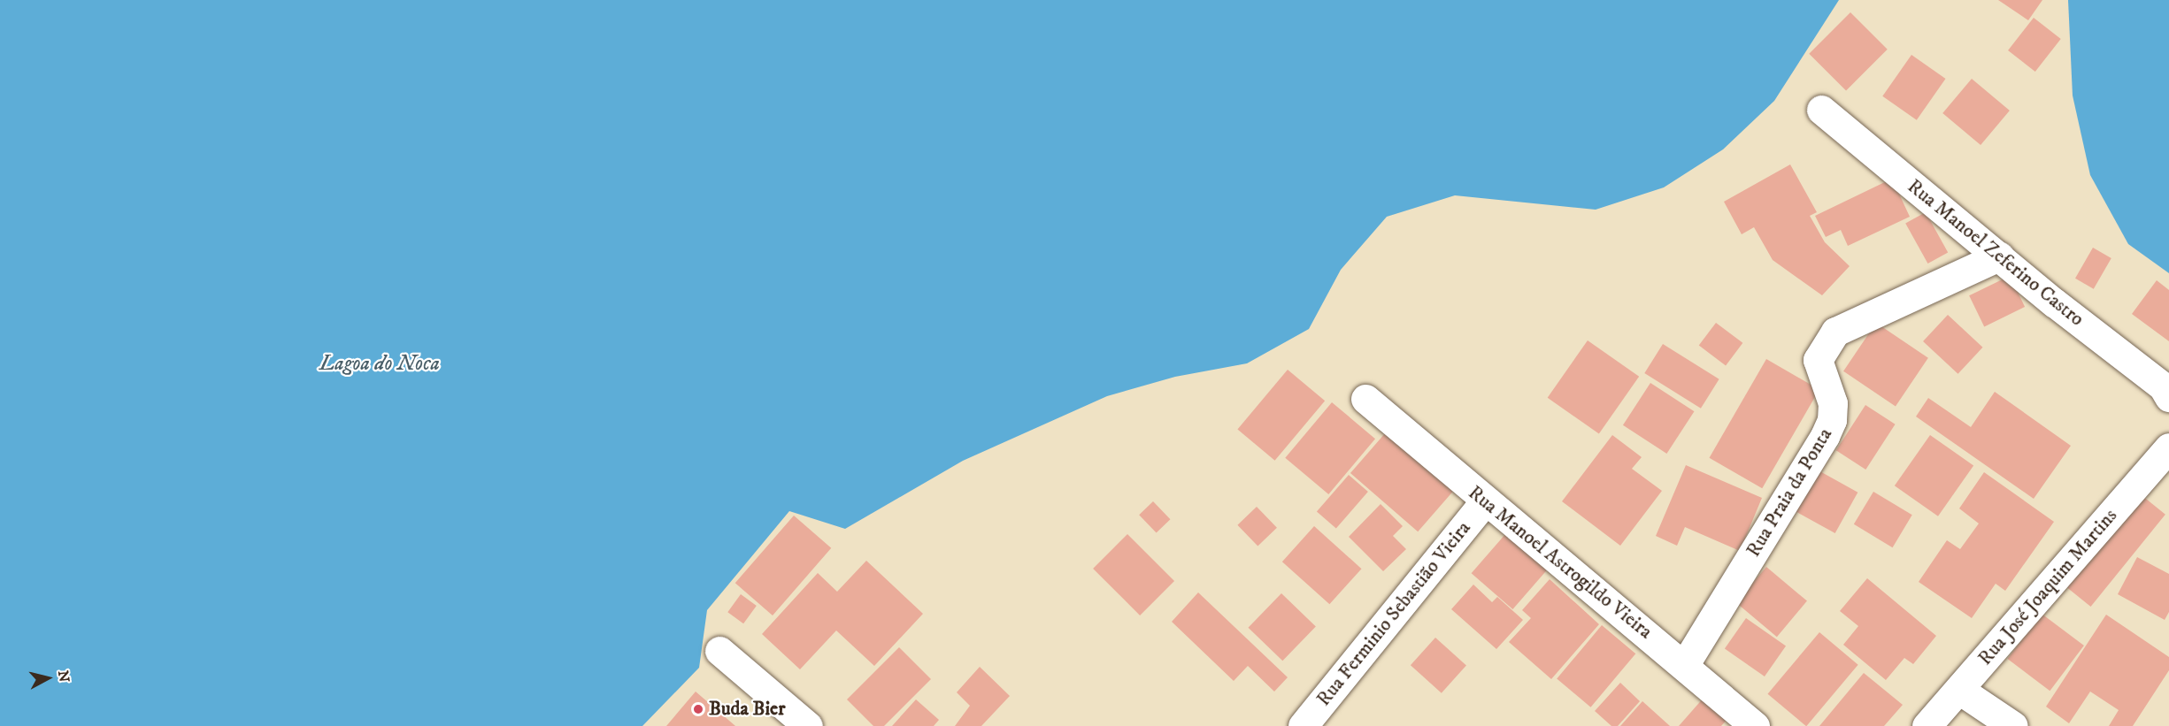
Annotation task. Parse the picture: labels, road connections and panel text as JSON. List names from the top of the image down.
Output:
{
  "streets": {
    "street": [
      "Rua Manoel Zeferino Castro",
      "Rua Praia da Ponta",
      "Rua Manoel Astrogildo Vieira",
      "Rua José Joaquim Martins",
      "Rua Ferminio Sebastião Vieira"
    ]
  },
  "crossings": [
    ["Rua Manoel Zeferino Castro", "Rua Praia da Ponta"],
    ["Rua Praia da Ponta", "Rua Manoel Astrogildo Vieira"],
    ["Rua Manoel Astrogildo Vieira", "Rua Ferminio Sebastião Vieira"]
  ],
  "water": ["Lagoa do Noca"],
  "places": ["Buda Bier"],
  "north": "right"
}
